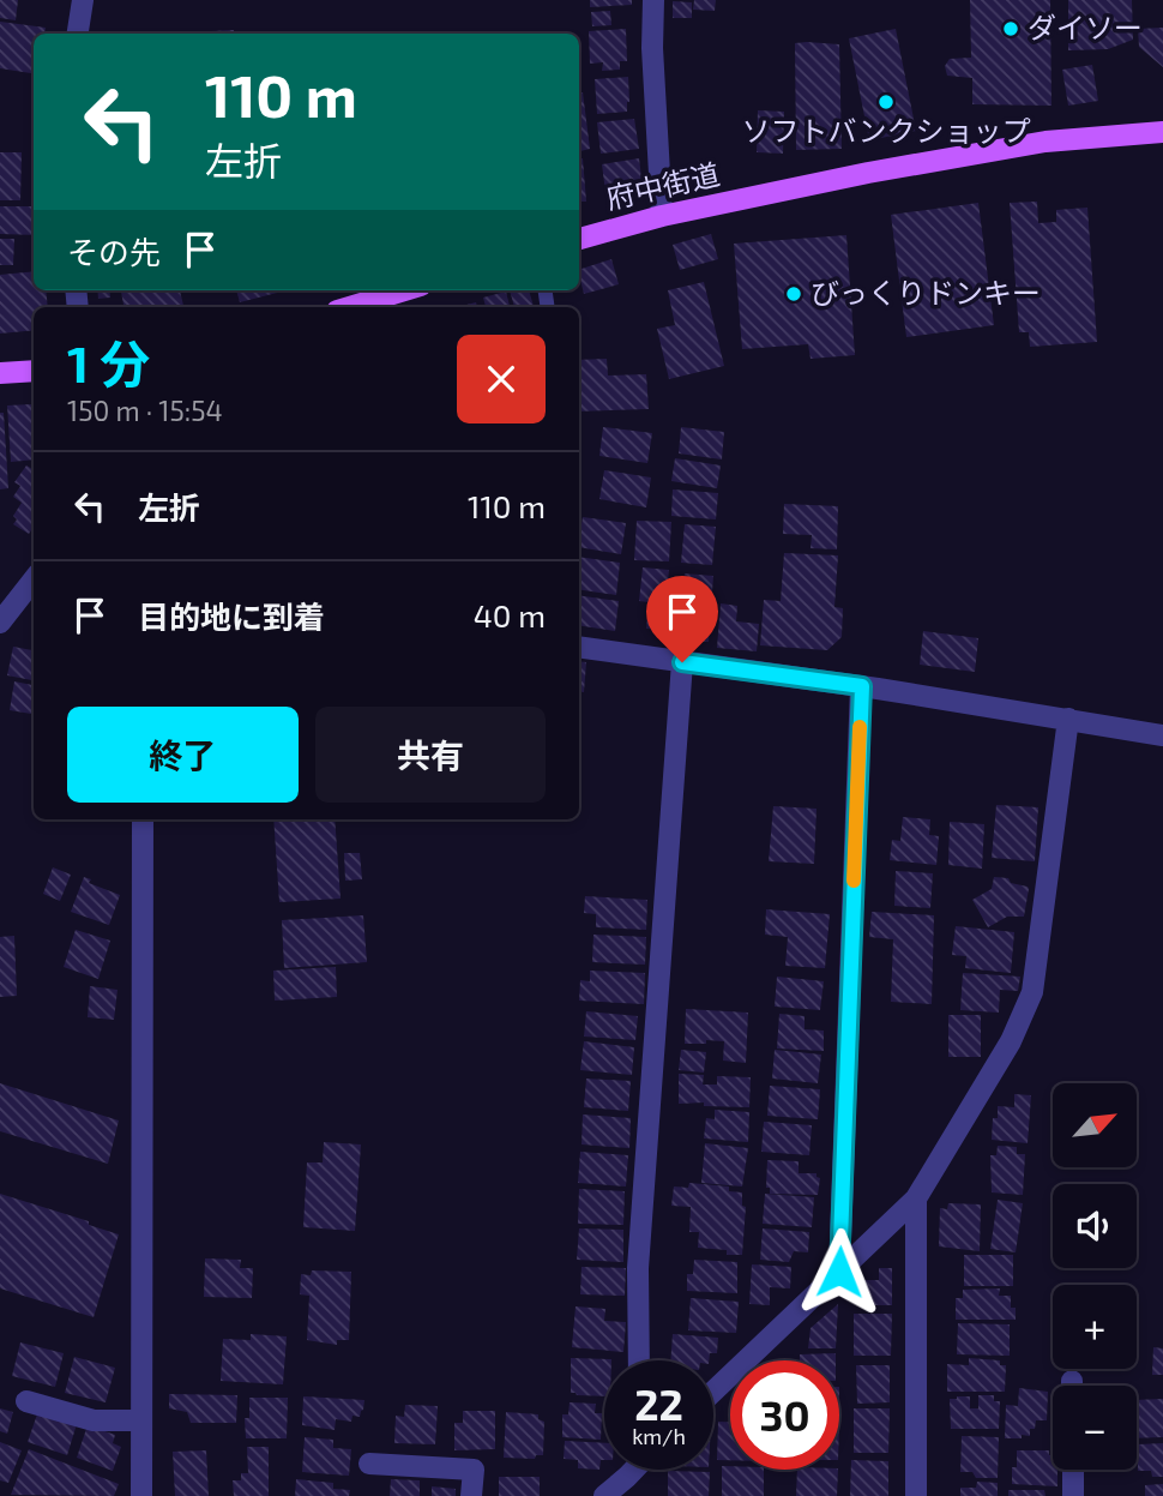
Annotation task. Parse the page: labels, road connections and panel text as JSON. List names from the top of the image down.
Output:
{
  "streets": {
    "main road": ["府中街道"]
  },
  "places": ["ダイソー", "ソフトバンクショップ", "びっくりドンキー"],
  "north": "top right",
  "page": {
    "turn": ["110 m", "左折"],
    "then": "その先",
    "heading": ["1 分", "150 m · 15:54"],
    "list": [
      {
        "name": "左折",
        "value": "110 m"
      },
      {
        "name": "目的地に到着",
        "value": "40 m"
      }
    ],
    "buttons": ["終了", "共有"],
    "map_buttons": ["+", "−"],
    "speed": "22 km/h",
    "limit": "30"
  }
}
